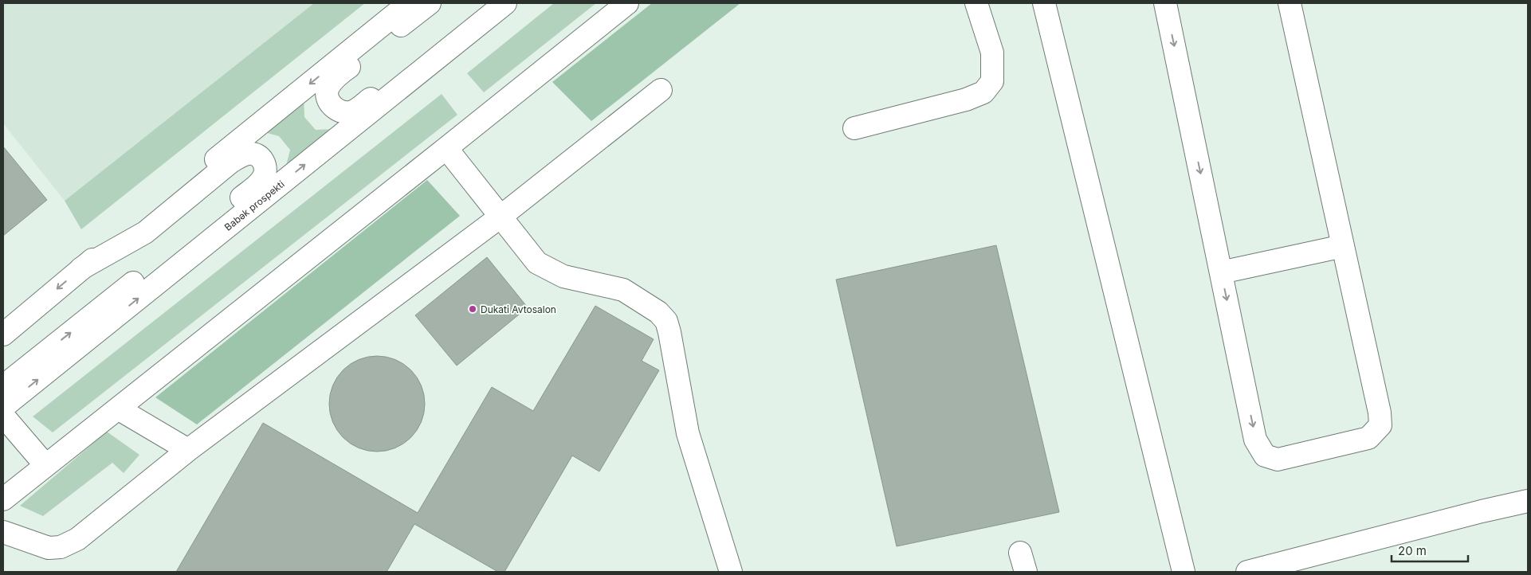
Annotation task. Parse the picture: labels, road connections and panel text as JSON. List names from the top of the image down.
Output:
{
  "streets": {
    "main road": ["Babək prospekti"]
  },
  "places": ["Dukati Avtosalon"],
  "scale_bar": "20 m"
}
